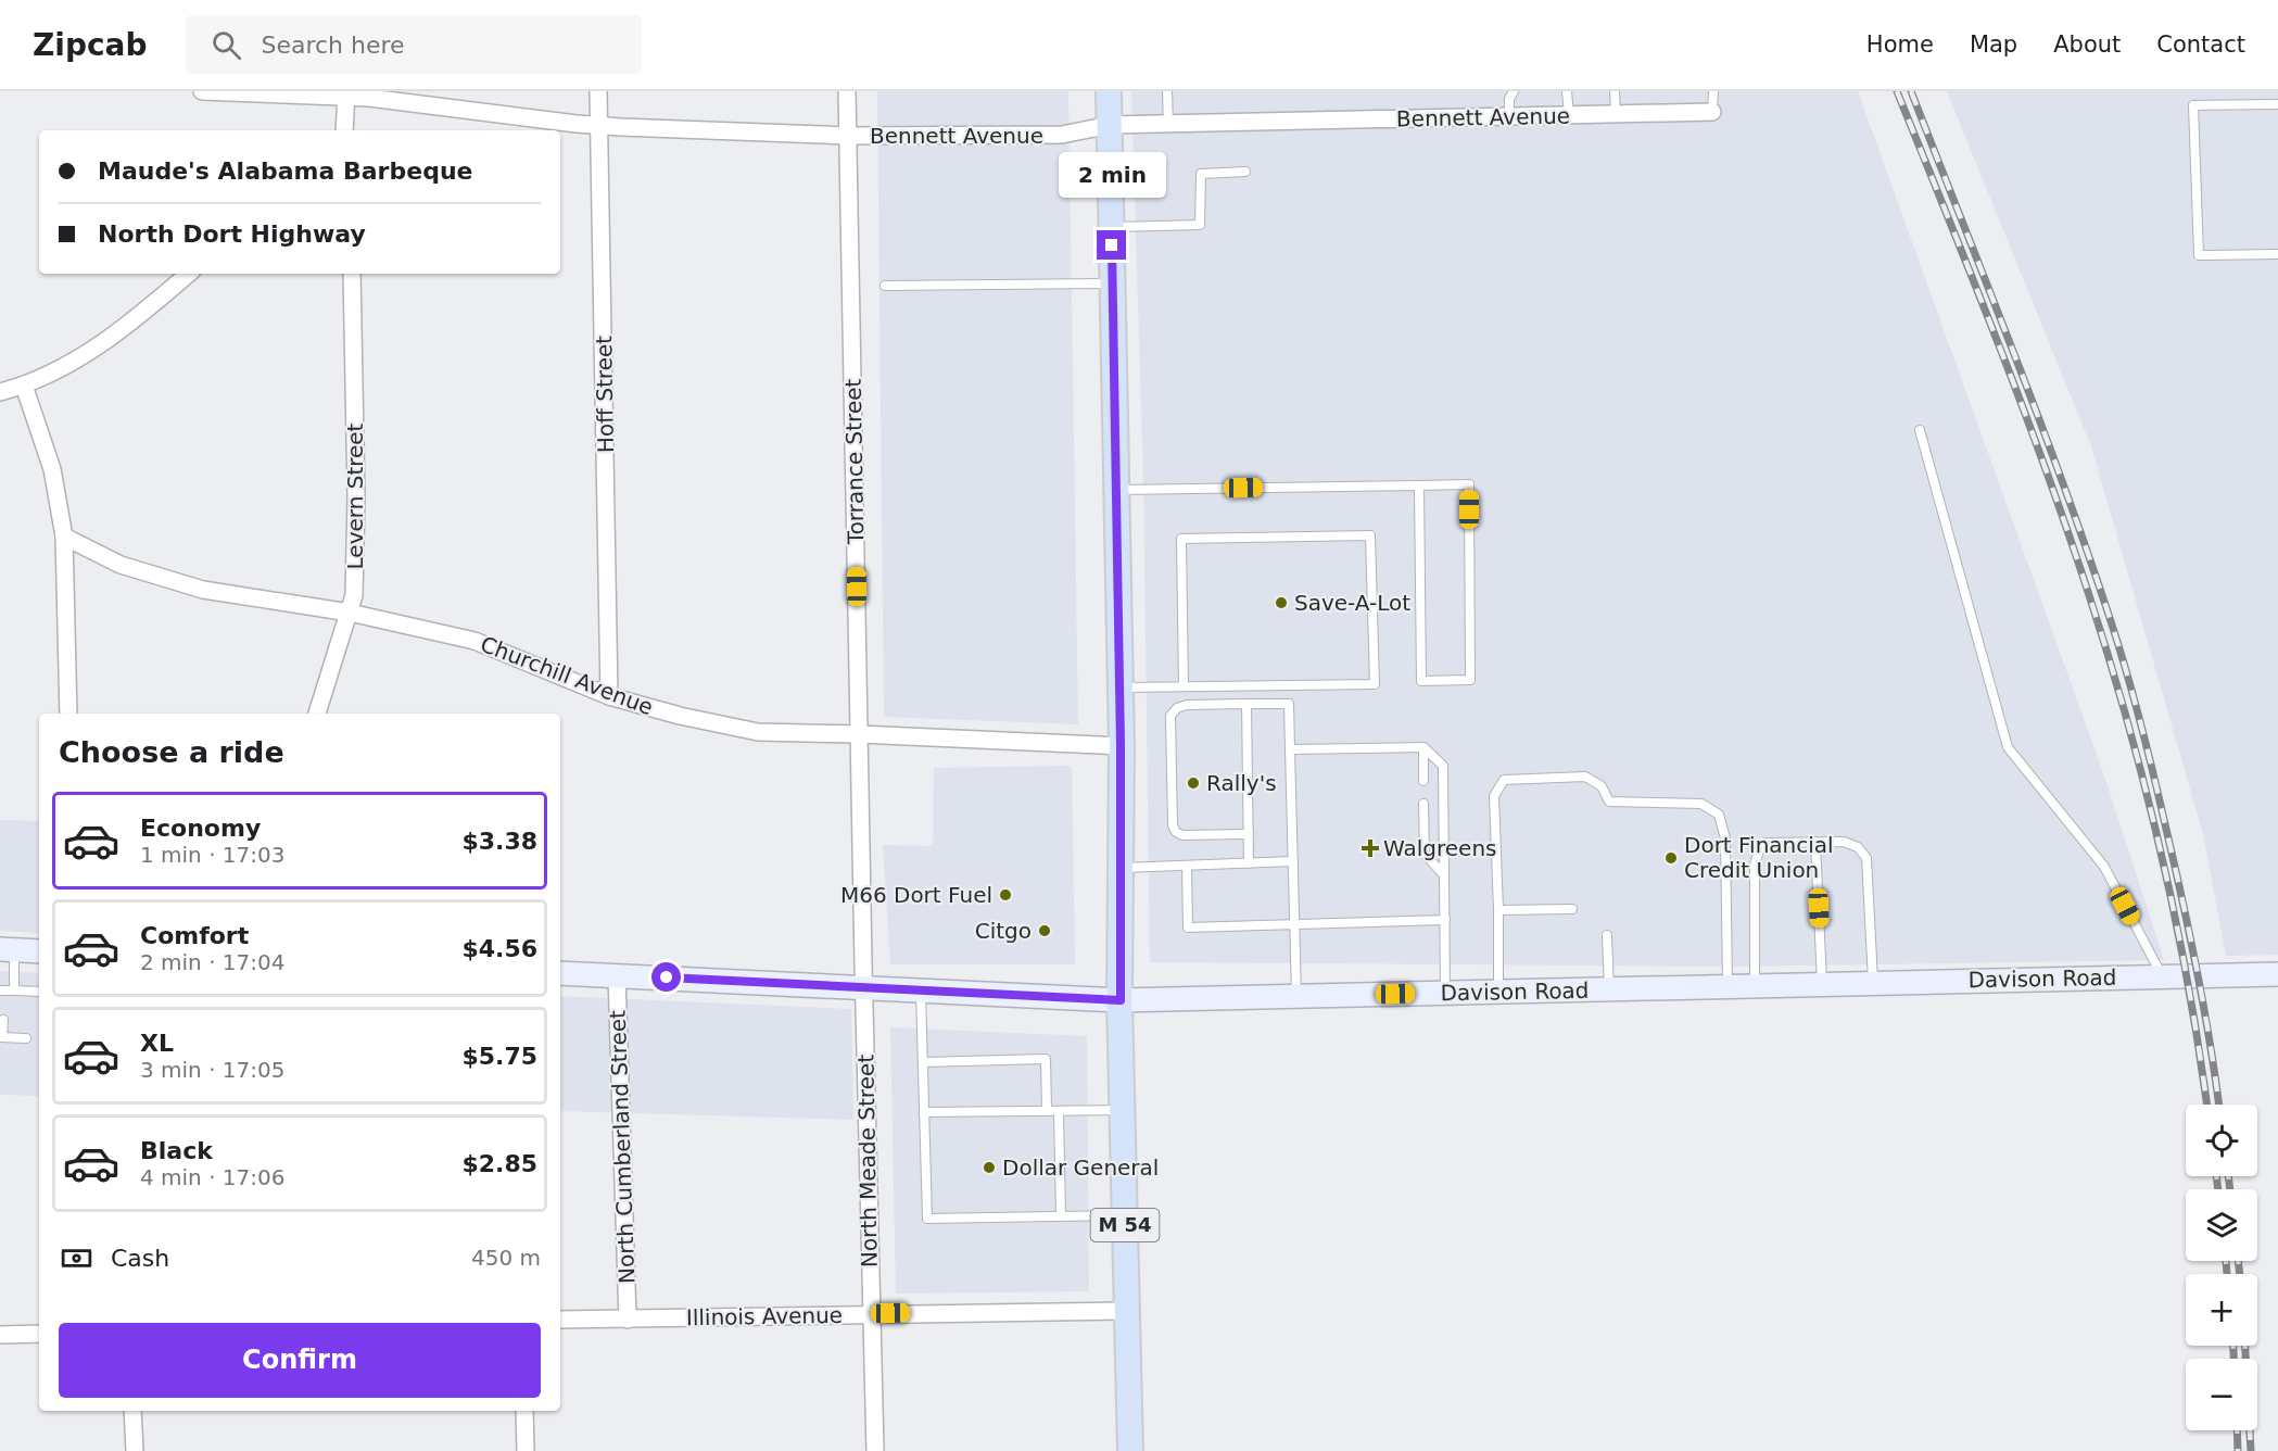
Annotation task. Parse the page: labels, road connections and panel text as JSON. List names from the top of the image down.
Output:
{
  "streets": {
    "main road": ["Davison Road", "M 54"],
    "street": [
      "Bennett Avenue",
      "Hoff Street",
      "Torrance Street",
      "Levern Street",
      "Churchill Avenue",
      "North Cumberland Street",
      "North Meade Street",
      "Illinois Avenue"
    ]
  },
  "crossings": [
    ["Bennett Avenue", "Hoff Street"],
    ["Bennett Avenue", "Torrance Street"],
    ["Bennett Avenue", "M 54"],
    ["Hoff Street", "Churchill Avenue"],
    ["Torrance Street", "Churchill Avenue"],
    ["Torrance Street", "Davison Road"],
    ["Torrance Street", "North Meade Street"],
    ["Levern Street", "Churchill Avenue"],
    ["Churchill Avenue", "M 54"],
    ["Davison Road", "North Cumberland Street"],
    ["Davison Road", "North Meade Street"],
    ["Davison Road", "M 54"],
    ["North Cumberland Street", "Illinois Avenue"],
    ["North Meade Street", "Illinois Avenue"],
    ["M 54", "Illinois Avenue"]
  ],
  "places": {
    "other": [
      "Save-A-Lot",
      "Rally's",
      "Dort Financial Credit Union",
      "M66 Dort Fuel",
      "Citgo",
      "Dollar General"
    ],
    "health": ["Walgreens"]
  },
  "page": {
    "header": "Zipcab",
    "search": "Search here",
    "nav": [
      "Home",
      "Map",
      "About",
      "Contact"
    ],
    "banner": ["Maude's Alabama Barbeque", "North Dort Highway"],
    "bubble": "2 min",
    "heading": "Choose a ride",
    "list": [
      {
        "name": "Economy",
        "note": "1 min · 17:03",
        "value": "$3.38"
      },
      {
        "name": "Comfort",
        "note": "2 min · 17:04",
        "value": "$4.56"
      },
      {
        "name": "XL",
        "note": "3 min · 17:05",
        "value": "$5.75"
      },
      {
        "name": "Black",
        "note": "4 min · 17:06",
        "value": "$2.85"
      }
    ],
    "map_buttons": ["+", "−"],
    "pay": ["Cash", "450 m"],
    "buttons": "Confirm"
  }
}
